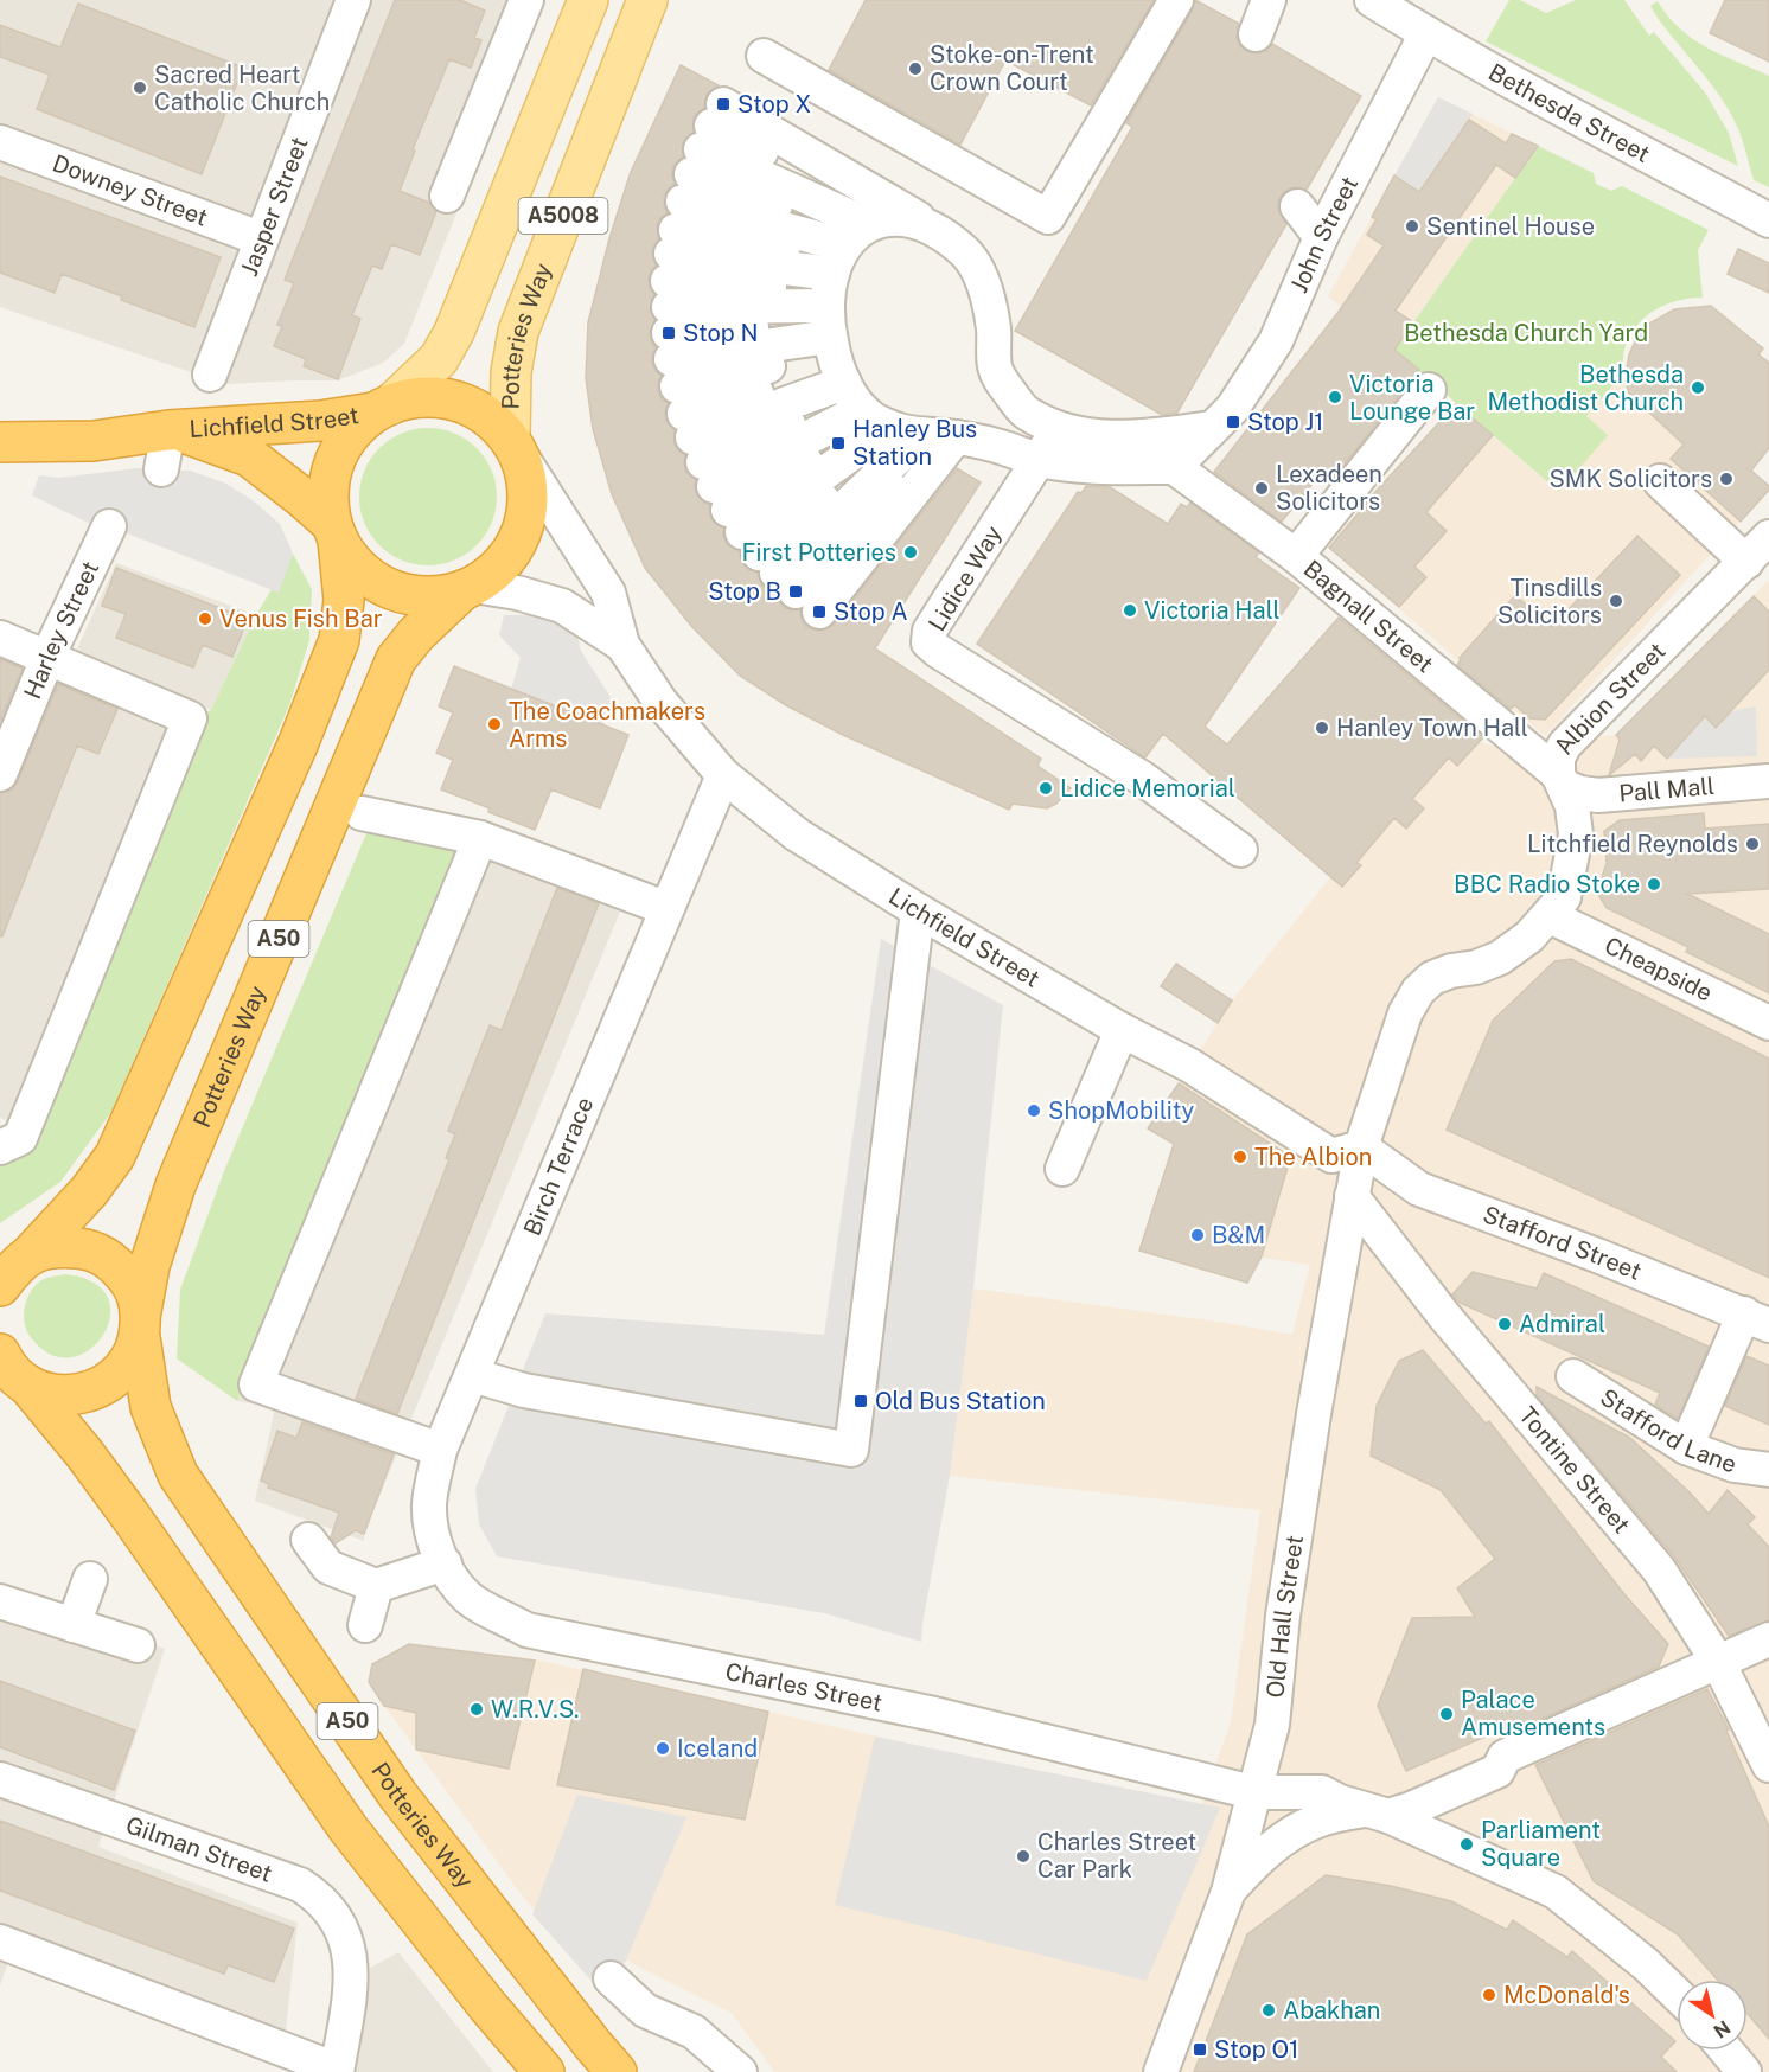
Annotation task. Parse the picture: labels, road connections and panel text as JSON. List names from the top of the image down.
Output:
{
  "streets": {
    "highway": ["Potteries Way", "Lichfield Street", "A50"],
    "main road": ["A5008"],
    "street": [
      "Bethesda Street",
      "Downey Street",
      "Jasper Street",
      "John Street",
      "Lidice Way",
      "Bagnall Street",
      "Harley Street",
      "Albion Street",
      "Pall Mall",
      "Cheapside",
      "Birch Terrace",
      "Stafford Street",
      "Stafford Lane",
      "Tontine Street",
      "Old Hall Street",
      "Charles Street",
      "Gilman Street"
    ]
  },
  "crossings": [
    ["Bethesda Street", "John Street"],
    ["Downey Street", "Jasper Street"],
    ["A5008", "Potteries Way"],
    ["A5008", "Lichfield Street"],
    ["A5008", "A50"],
    ["John Street", "Bagnall Street"],
    ["Potteries Way", "Lichfield Street"],
    ["Potteries Way", "A50"],
    ["Lichfield Street", "Albion Street"],
    ["Lichfield Street", "A50"],
    ["Lichfield Street", "Birch Terrace"],
    ["Lichfield Street", "Stafford Street"],
    ["Lichfield Street", "Old Hall Street"],
    ["Bagnall Street", "Albion Street"],
    ["Bagnall Street", "Pall Mall"],
    ["Albion Street", "Pall Mall"],
    ["Albion Street", "Cheapside"],
    ["Albion Street", "Stafford Street"],
    ["Albion Street", "Old Hall Street"],
    ["Birch Terrace", "Charles Street"],
    ["Stafford Street", "Old Hall Street"],
    ["Tontine Street", "Old Hall Street"],
    ["Old Hall Street", "Charles Street"]
  ],
  "parks": ["Bethesda Church Yard"],
  "places": {
    "other": [
      "Stoke-on-Trent Crown Court",
      "Sacred Heart Catholic Church",
      "Sentinel House",
      "Bethesda Methodist Church",
      "Victoria Lounge Bar",
      "SMK Solicitors",
      "Lexadeen Solicitors",
      "First Potteries",
      "Tinsdills Solicitors",
      "Victoria Hall",
      "Venus Fish Bar",
      "The Coachmakers Arms",
      "Hanley Town Hall",
      "Lidice Memorial",
      "Litchfield Reynolds",
      "BBC Radio Stoke",
      "ShopMobility",
      "The Albion",
      "B&M",
      "Admiral",
      "W.R.V.S.",
      "Palace Amusements",
      "Iceland",
      "Parliament Square",
      "Charles Street Car Park",
      "McDonald's",
      "Abakhan"
    ],
    "transit": [
      "Stop X",
      "Stop N",
      "Stop J1",
      "Hanley Bus Station",
      "Stop B",
      "Stop A",
      "Old Bus Station",
      "Stop O1"
    ]
  },
  "north": "bottom right"
}
